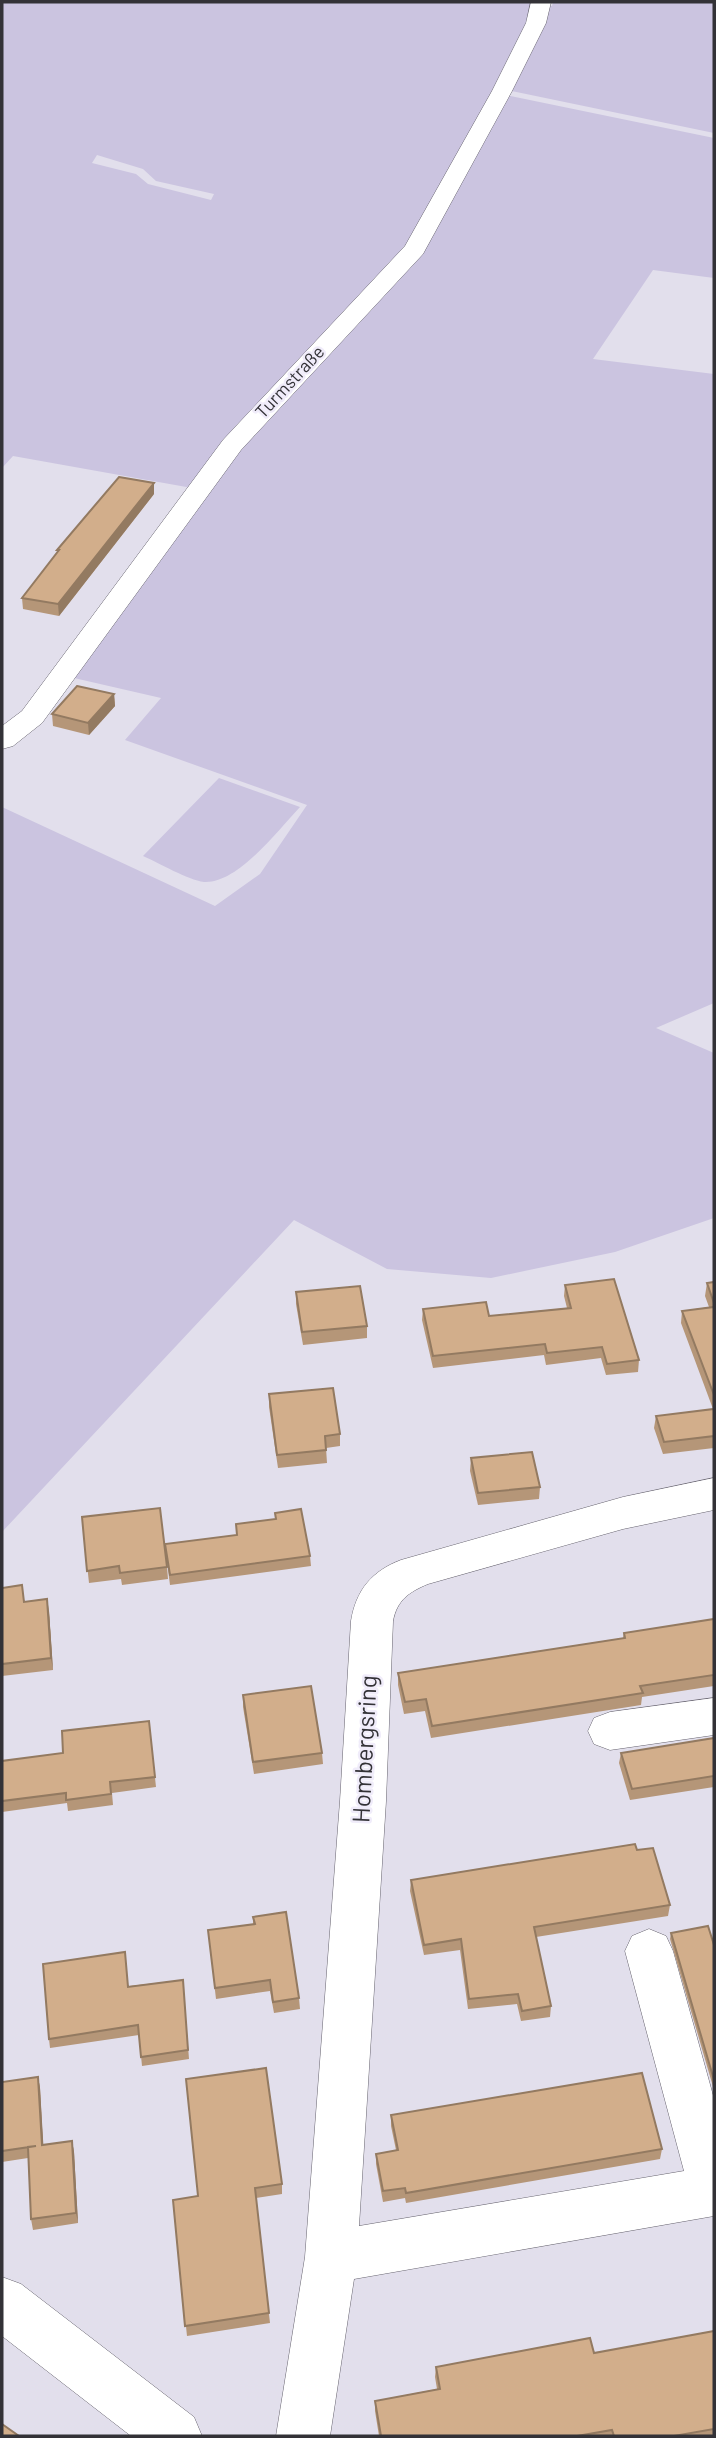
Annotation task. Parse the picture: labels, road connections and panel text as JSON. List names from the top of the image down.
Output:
{
  "streets": {
    "street": ["Turmstraße", "Hombergsring"]
  }
}
